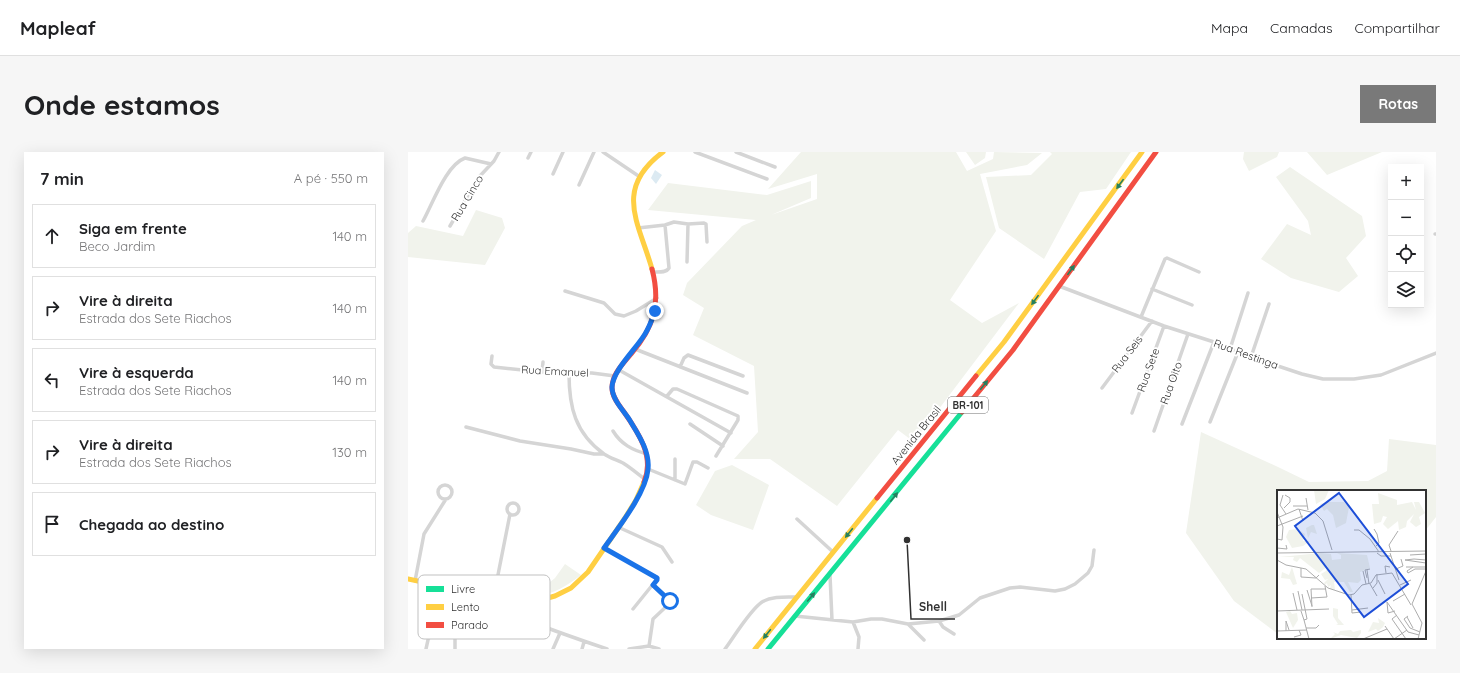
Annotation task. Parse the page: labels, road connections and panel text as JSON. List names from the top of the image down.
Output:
{
  "streets": {
    "main road": ["BR-101", "Avenida Brasil"],
    "street": [
      "Rua Cinco",
      "Rua Seis",
      "Rua Restinga",
      "Rua Sete",
      "Rua Emanuel",
      "Rua Oito"
    ]
  },
  "crossings": [
    ["Rua Seis", "Rua Restinga"],
    ["Rua Restinga", "Rua Sete"],
    ["Rua Restinga", "Rua Oito"],
    ["Rua Restinga", "Avenida Brasil"]
  ],
  "places": ["Shell"],
  "legend": ["Livre", "Lento", "Parado"],
  "page": {
    "header": "Mapleaf",
    "nav": ["Mapa", "Camadas", "Compartilhar"],
    "buttons": "Rotas",
    "title": "Onde estamos",
    "heading": ["7 min", "A pé · 550 m"],
    "map_buttons": ["+", "−"],
    "list": [
      ["Siga em frente", "Beco Jardim", "140 m"],
      ["Vire à direita", "Estrada dos Sete Riachos", "140 m"],
      ["Vire à esquerda", "Estrada dos Sete Riachos", "140 m"],
      ["Vire à direita", "Estrada dos Sete Riachos", "130 m"],
      "Chegada ao destino"
    ]
  }
}
